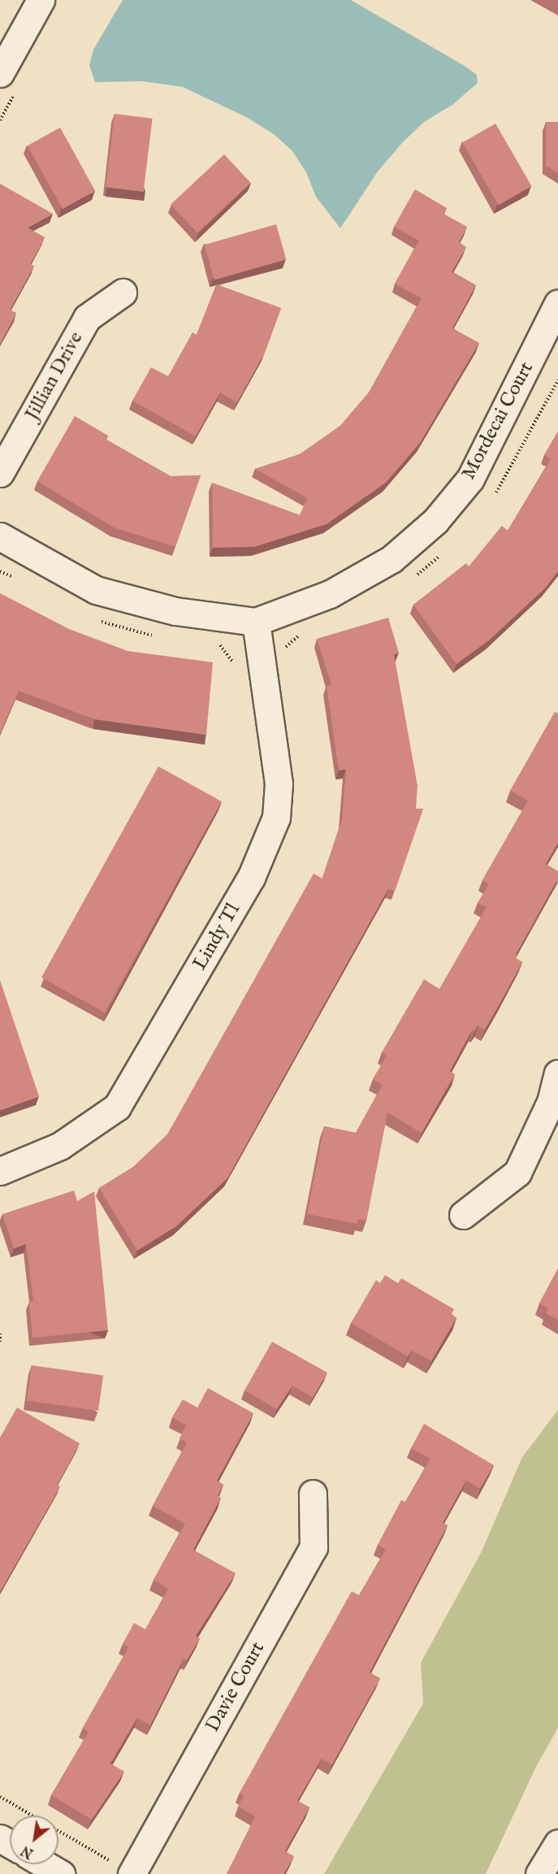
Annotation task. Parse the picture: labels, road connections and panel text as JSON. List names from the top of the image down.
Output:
{
  "streets": {
    "street": [
      "Jillian Drive",
      "Mordecai Court",
      "Lindy Tl",
      "Davie Court"
    ]
  },
  "crossings": [
    ["Mordecai Court", "Lindy Tl"]
  ],
  "north": "bottom left"
}
